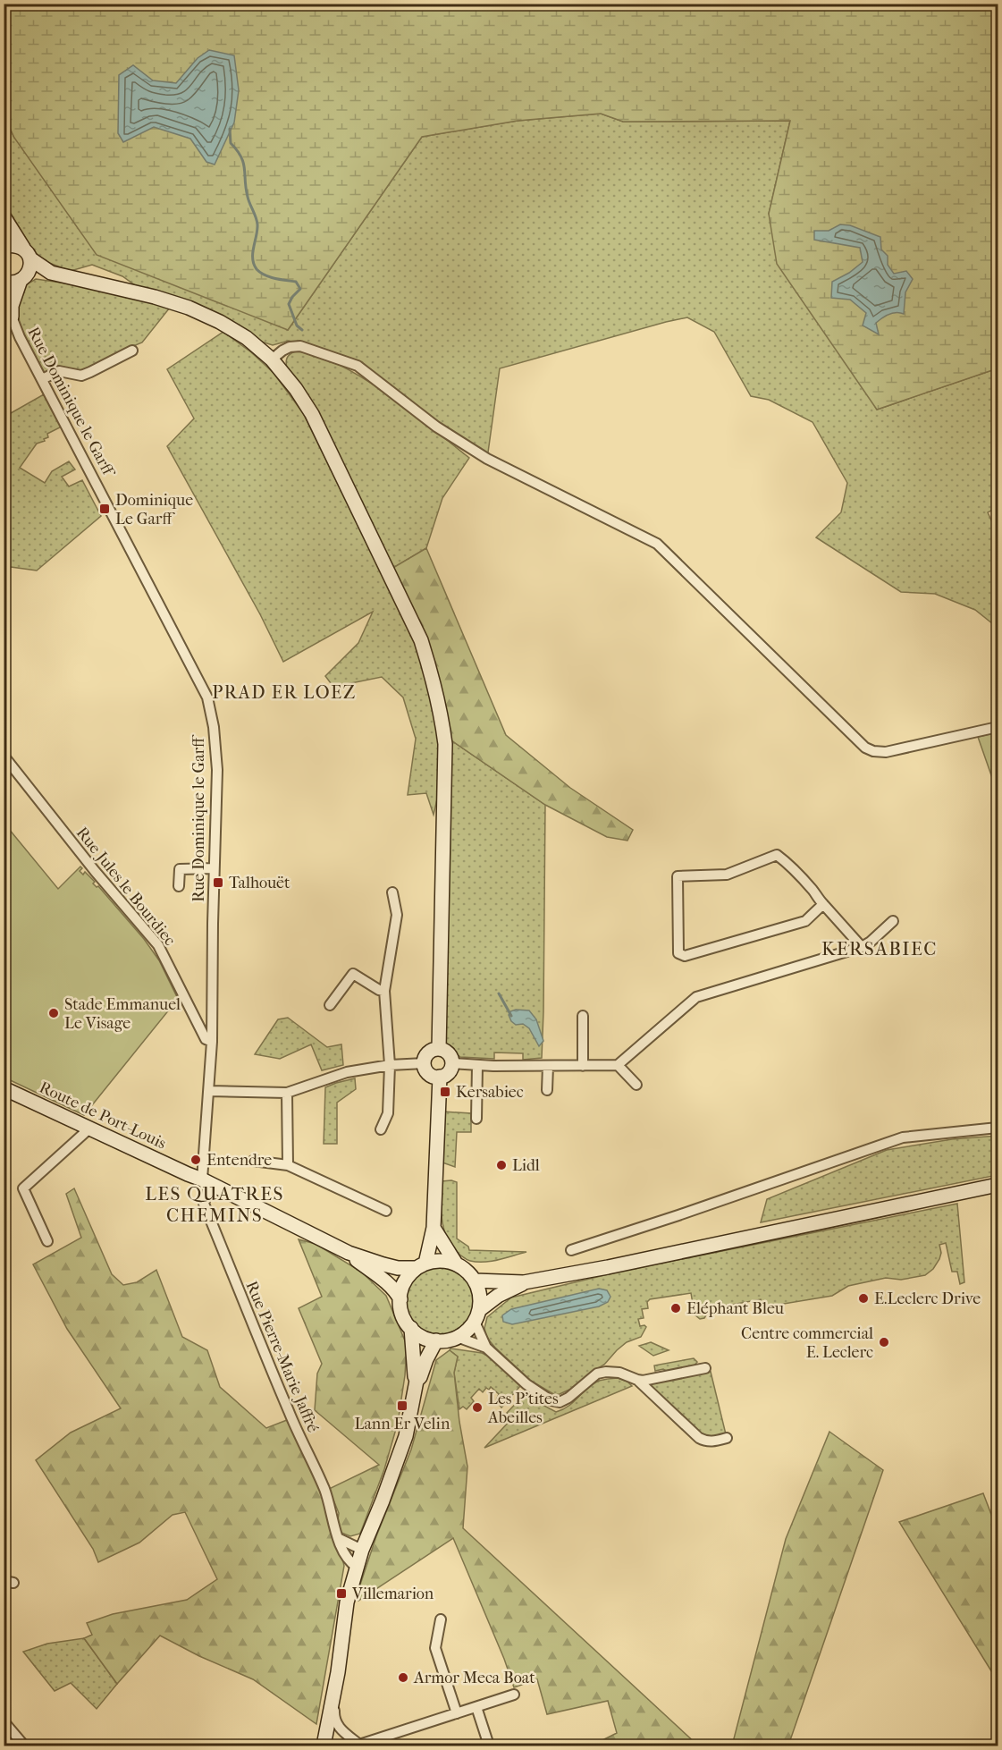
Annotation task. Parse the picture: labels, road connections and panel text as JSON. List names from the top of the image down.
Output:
{
  "streets": {
    "main road": ["Route de Port-Louis"],
    "street": ["Rue Dominique le Garff", "Rue Jules le Bourdiec", "Rue Pierre-Marie Jaffré"]
  },
  "crossings": [
    ["Rue Dominique le Garff", "Rue Jules le Bourdiec"],
    ["Rue Dominique le Garff", "Route de Port-Louis"],
    ["Rue Dominique le Garff", "Rue Pierre-Marie Jaffré"],
    ["Route de Port-Louis", "Rue Pierre-Marie Jaffré"]
  ],
  "districts": ["PRAD ER LOEZ", "KERSABIEC", "LES QUATRES CHEMINS"],
  "places": {
    "transit": [
      "Dominique Le Garff",
      "Talhouët",
      "Kersabiec",
      "Lann Er Velin",
      "Villemarion"
    ],
    "other": [
      "Stade Emmanuel Le Visage",
      "Entendre",
      "Lidl",
      "E.Leclerc Drive",
      "Eléphant Bleu",
      "Centre commercial E. Leclerc",
      "Les P'tites Abeilles",
      "Armor Meca Boat"
    ]
  }
}
